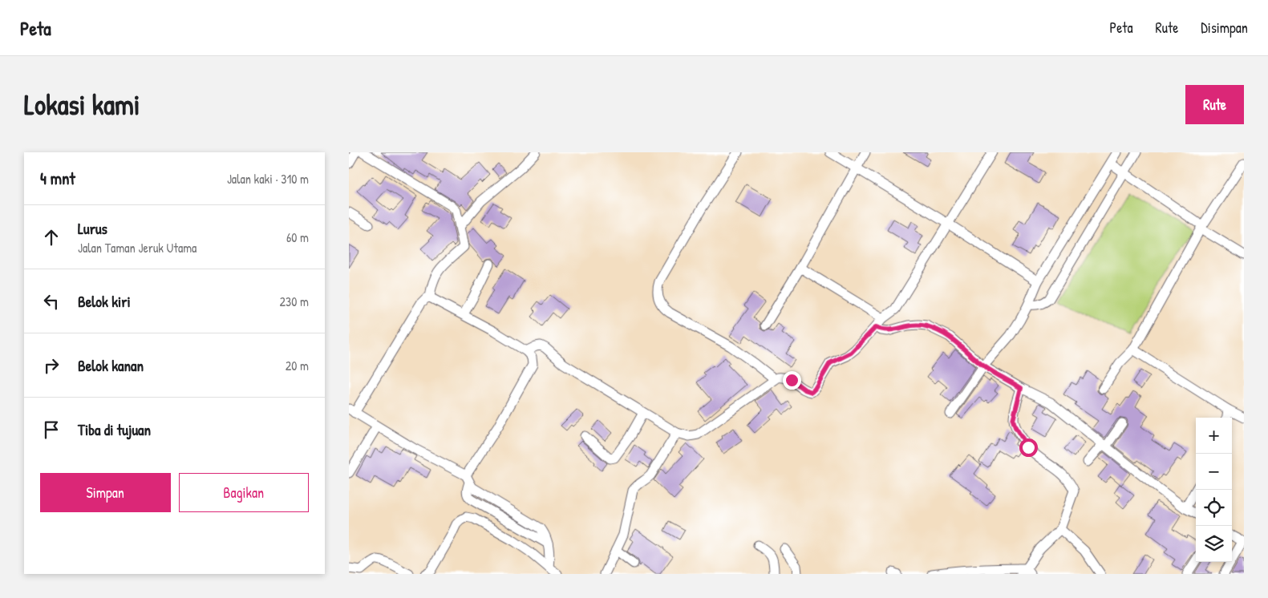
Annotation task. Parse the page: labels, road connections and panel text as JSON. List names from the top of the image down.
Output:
{
  "page": {
    "header": "Peta",
    "nav": ["Peta", "Rute", "Disimpan"],
    "buttons": [
      "Rute",
      ["Simpan", "Bagikan"]
    ],
    "title": "Lokasi kami",
    "heading": ["4 mnt", "Jalan kaki · 310 m"],
    "list": [
      ["Lurus", "Jalan Taman Jeruk Utama", "60 m"],
      ["Belok kiri", "230 m"],
      ["Belok kanan", "20 m"],
      "Tiba di tujuan"
    ],
    "map_buttons": ["+", "−"]
  }
}
